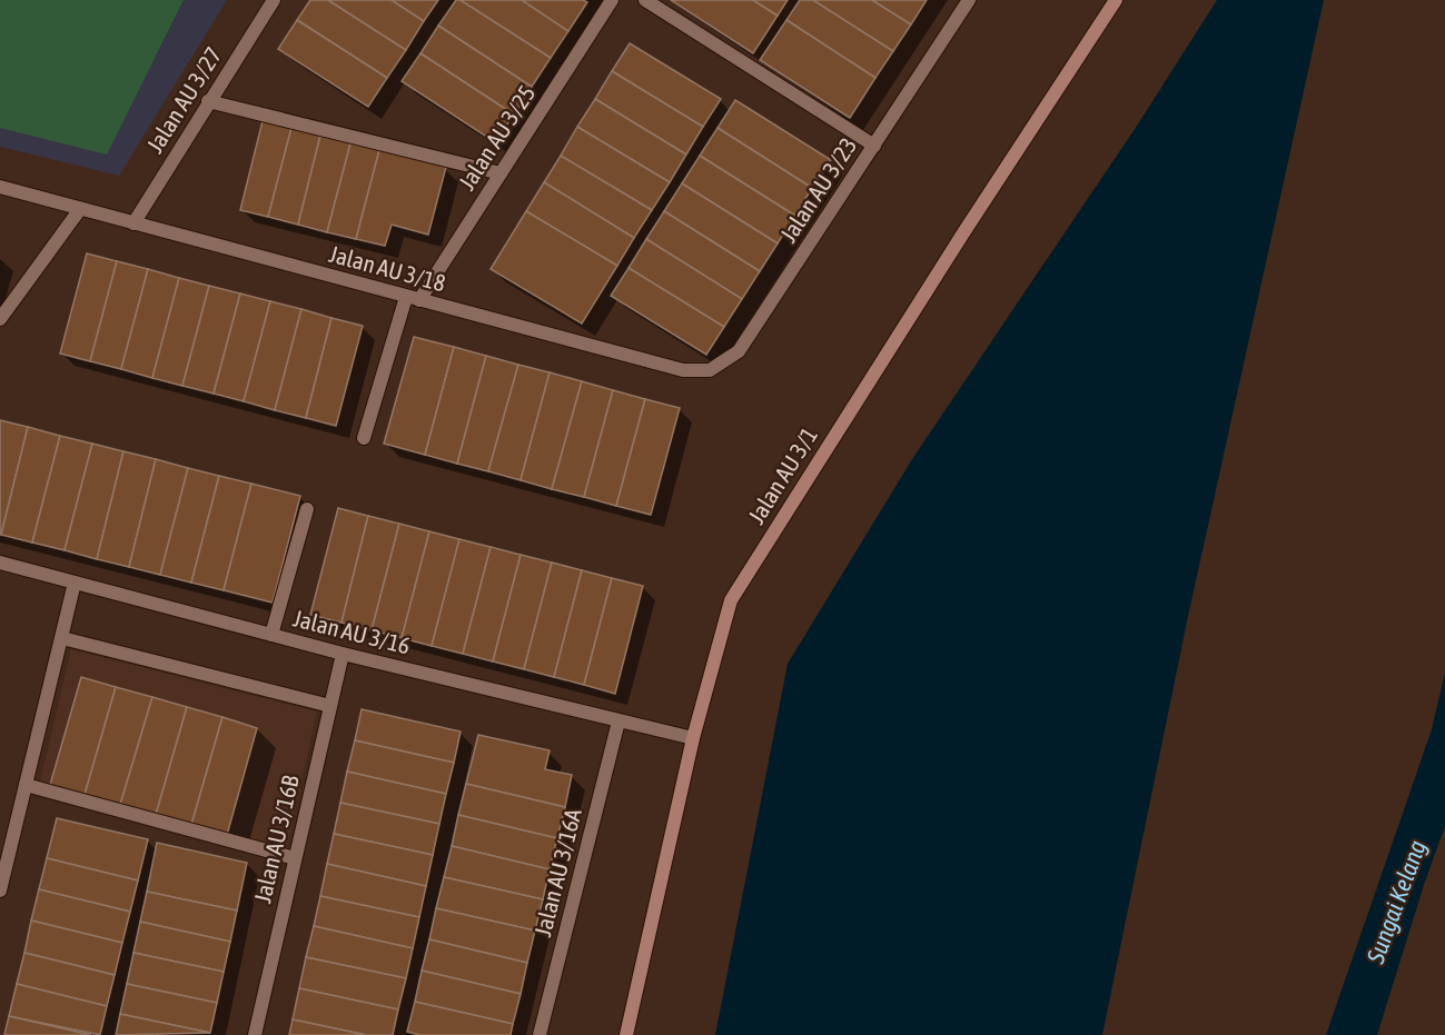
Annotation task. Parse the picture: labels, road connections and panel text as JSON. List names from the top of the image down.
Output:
{
  "streets": {
    "main road": ["Jalan AU 3/1"],
    "street": [
      "Jalan AU 3/27",
      "Jalan AU 3/25",
      "Jalan AU 3/23",
      "Jalan AU 3/18",
      "Jalan AU 3/16",
      "Jalan AU 3/16B",
      "Jalan AU 3/16A"
    ]
  },
  "crossings": [
    ["Jalan AU 3/27", "Jalan AU 3/18"],
    ["Jalan AU 3/25", "Jalan AU 3/18"],
    ["Jalan AU 3/23", "Jalan AU 3/18"],
    ["Jalan AU 3/1", "Jalan AU 3/16"],
    ["Jalan AU 3/16", "Jalan AU 3/16B"],
    ["Jalan AU 3/16", "Jalan AU 3/16A"]
  ],
  "water": ["Sungai Kelang"]
}
